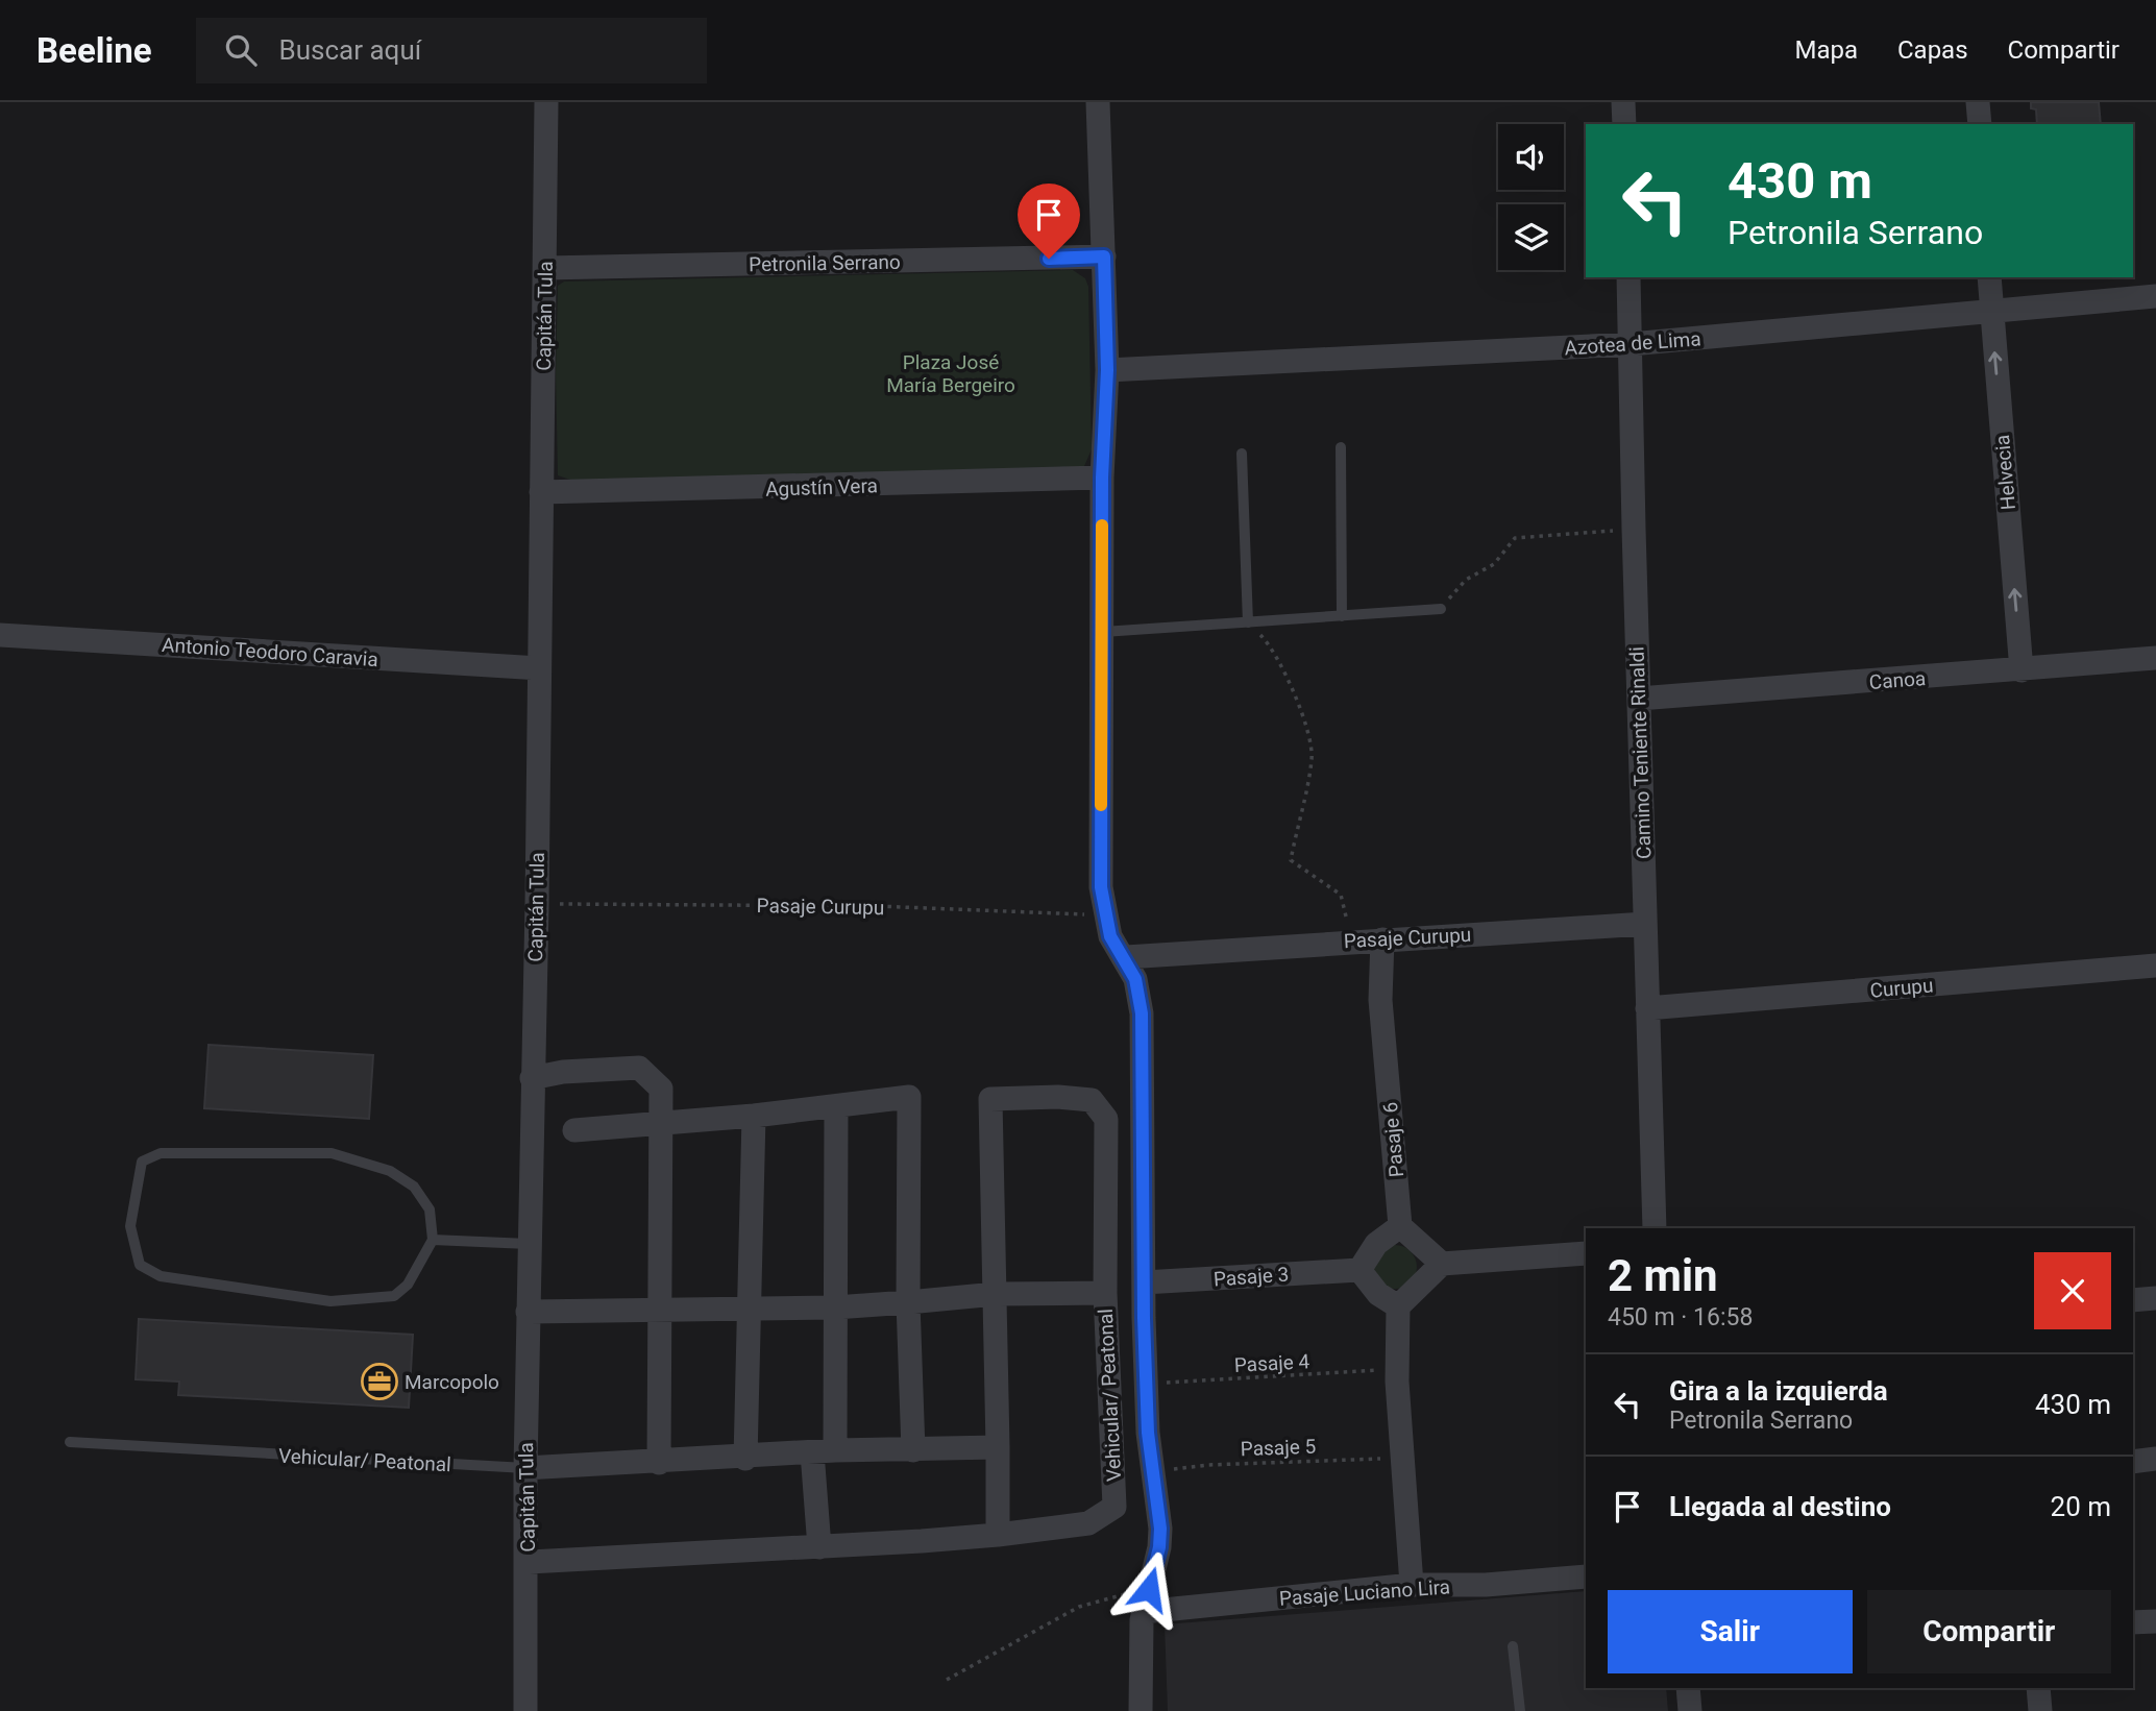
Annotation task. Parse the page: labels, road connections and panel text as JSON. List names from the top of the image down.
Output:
{
  "streets": {
    "street": [
      "Petronila Serrano",
      "Capitán Tula",
      "Azotea de Lima",
      "Helvecia",
      "Agustín Vera",
      "Antonio Teodoro Caravia",
      "Canoa",
      "Camino Teniente Rinaldi",
      "Pasaje Curupu",
      "Curupu",
      "Pasaje 6",
      "Pasaje 3",
      "Vehicular/ Peatonal",
      "Pasaje Luciano Lira"
    ],
    "path": ["Pasaje 4", "Pasaje 5"]
  },
  "crossings": [
    ["Petronila Serrano", "Capitán Tula"],
    ["Capitán Tula", "Agustín Vera"],
    ["Capitán Tula", "Antonio Teodoro Caravia"],
    ["Capitán Tula", "Pasaje Curupu"],
    ["Capitán Tula", "Vehicular/ Peatonal"],
    ["Azotea de Lima", "Helvecia"],
    ["Azotea de Lima", "Camino Teniente Rinaldi"],
    ["Helvecia", "Canoa"],
    ["Canoa", "Camino Teniente Rinaldi"],
    ["Camino Teniente Rinaldi", "Pasaje Curupu"],
    ["Camino Teniente Rinaldi", "Curupu"],
    ["Pasaje Curupu", "Pasaje 6"]
  ],
  "one_way": ["Helvecia"],
  "parks": ["Plaza José María Bergeiro"],
  "places": {
    "office": ["Marcopolo"]
  },
  "page": {
    "header": "Beeline",
    "search": "Buscar aquí",
    "nav": ["Mapa", "Capas", "Compartir"],
    "turn": ["430 m", "Petronila Serrano"],
    "heading": ["2 min", "450 m · 16:58"],
    "list": [
      {
        "name": "Gira a la izquierda",
        "note": "Petronila Serrano",
        "value": "430 m"
      },
      {
        "name": "Llegada al destino",
        "value": "20 m"
      }
    ],
    "buttons": ["Salir", "Compartir"]
  }
}
